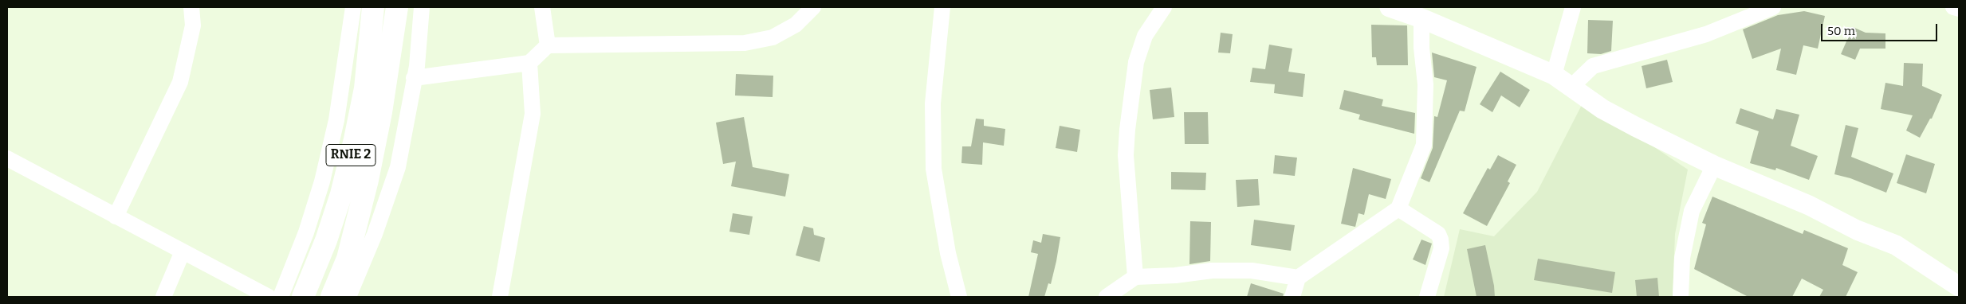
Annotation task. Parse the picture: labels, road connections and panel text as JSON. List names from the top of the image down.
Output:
{
  "streets": {
    "highway": ["RNIE 2"]
  },
  "scale_bar": "50 m"
}
